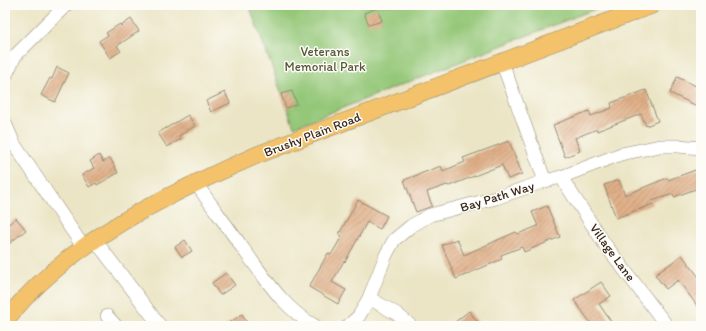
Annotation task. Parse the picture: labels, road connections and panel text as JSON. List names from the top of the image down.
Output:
{
  "streets": {
    "main road": ["Brushy Plain Road"],
    "street": ["Bay Path Way", "Village Lane"]
  },
  "crossings": [
    ["Bay Path Way", "Village Lane"]
  ],
  "parks": ["Veterans Memorial Park"]
}
